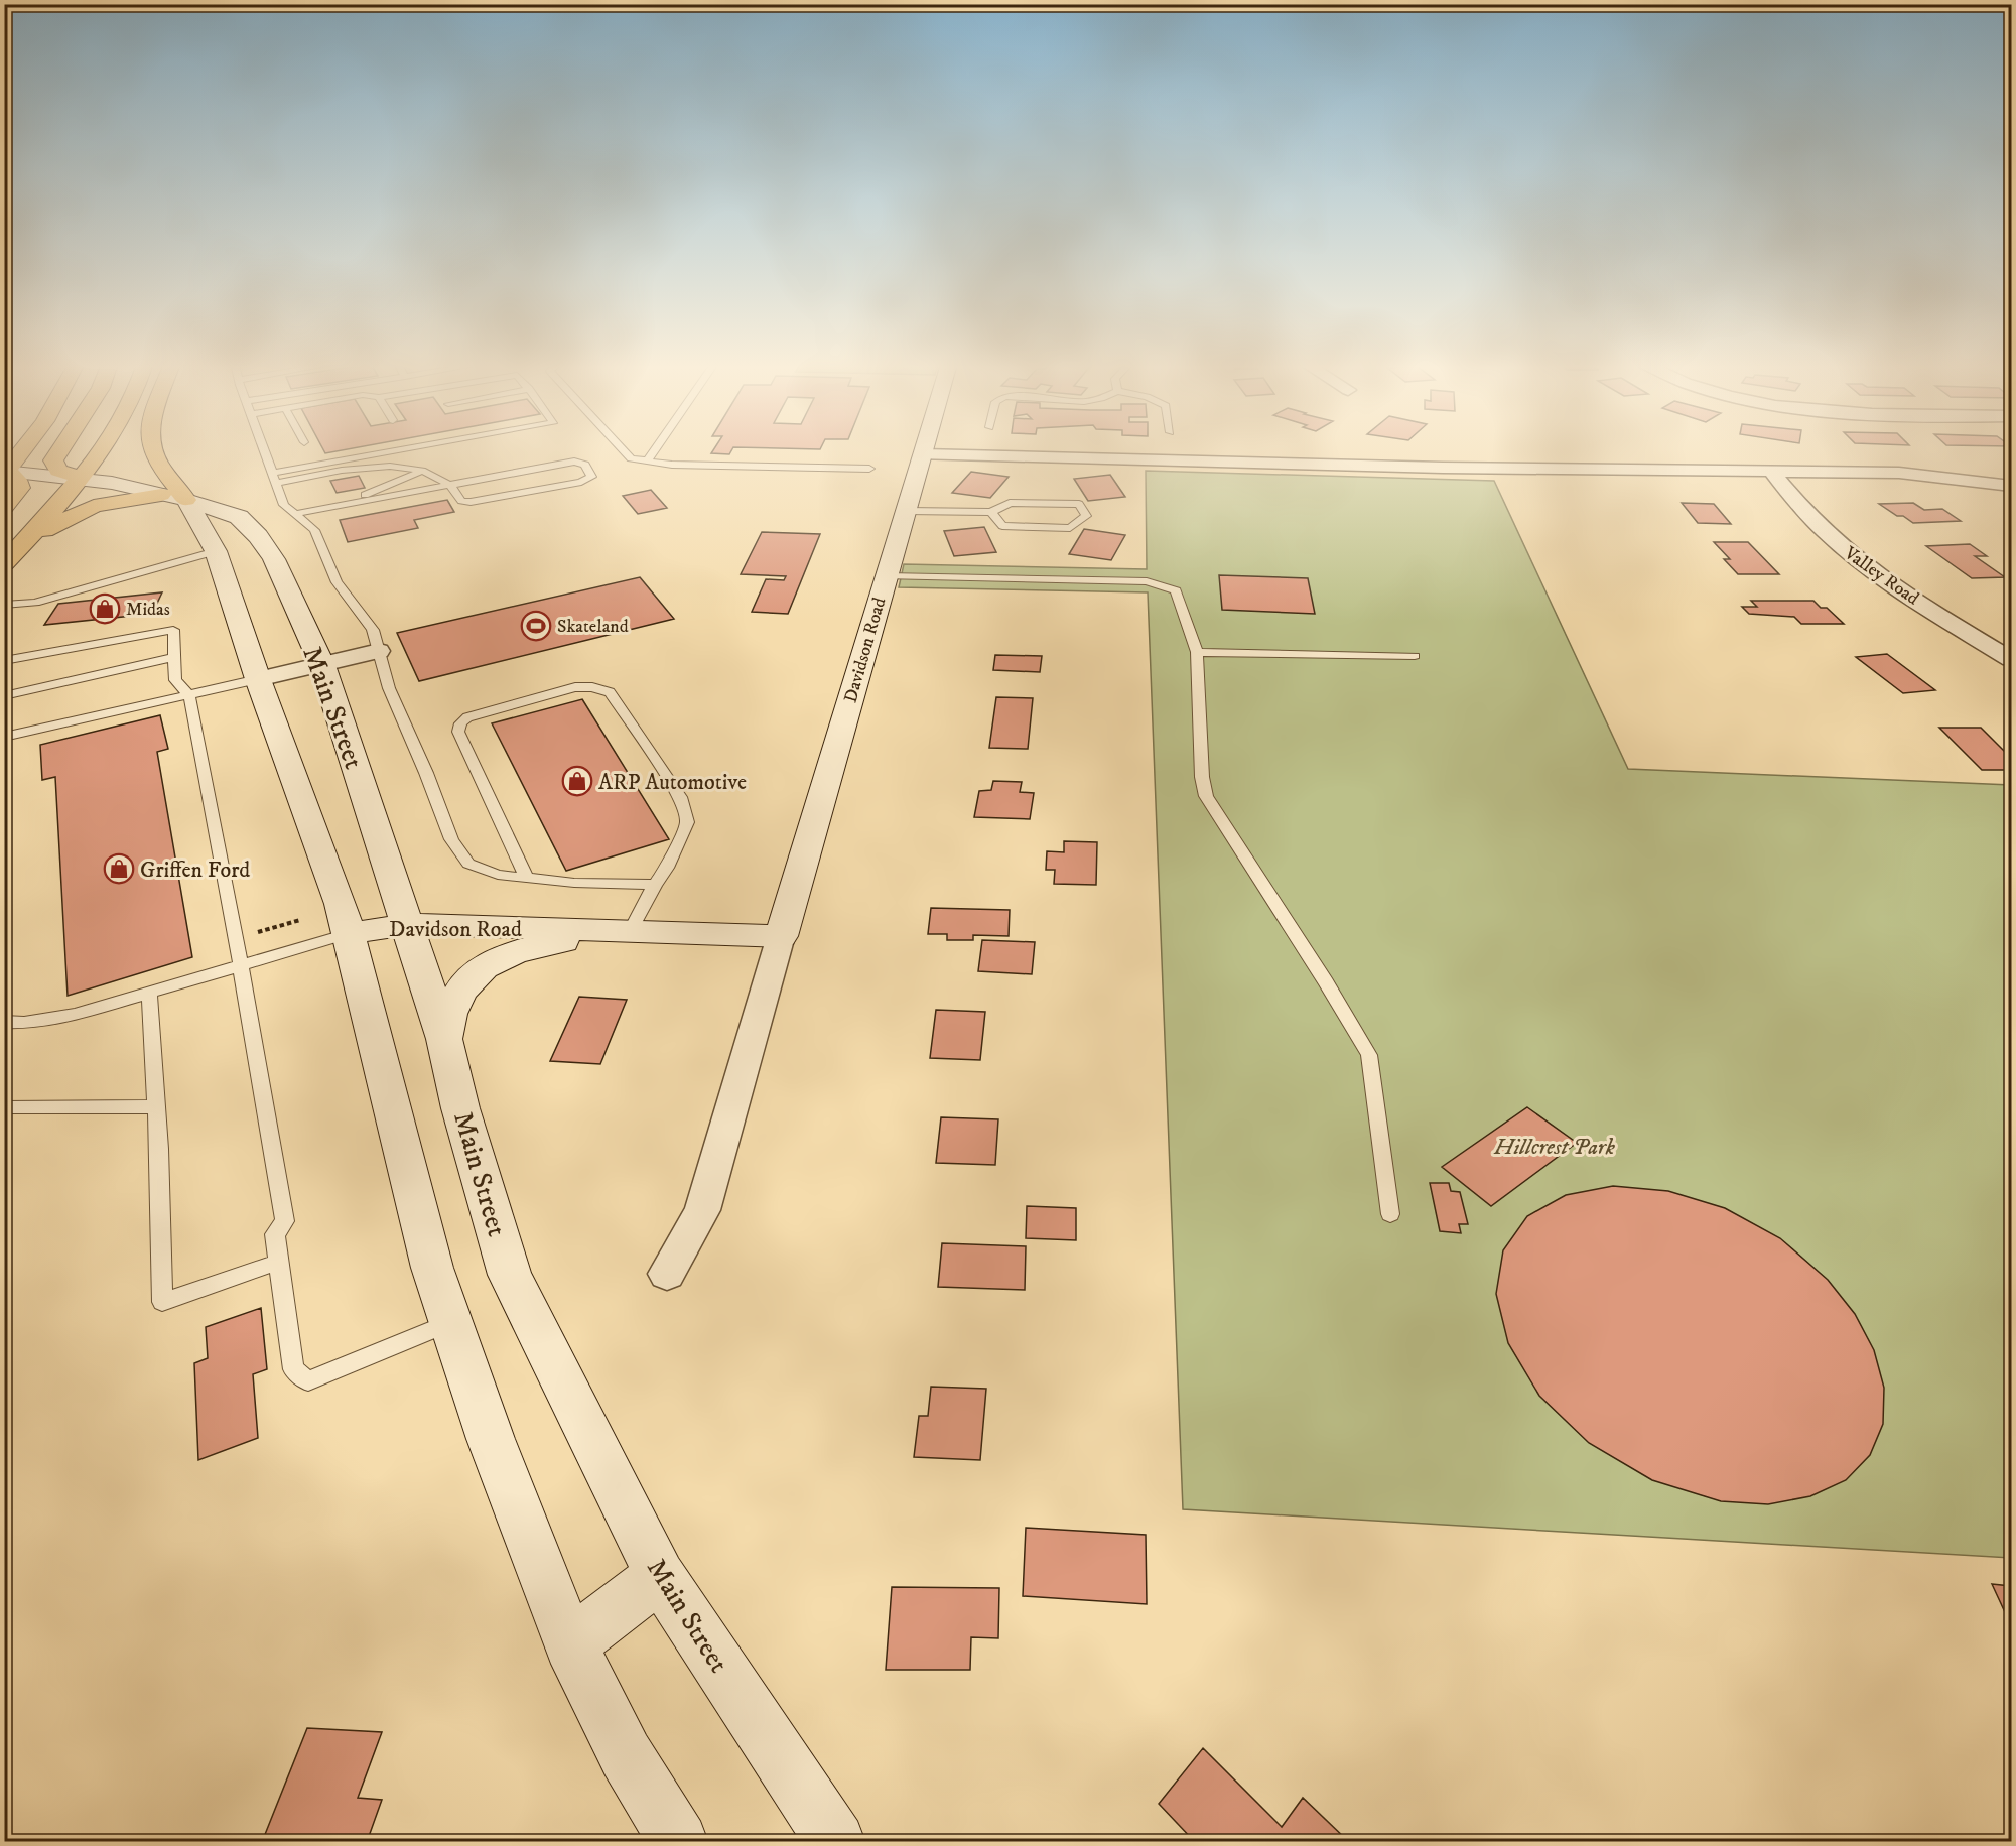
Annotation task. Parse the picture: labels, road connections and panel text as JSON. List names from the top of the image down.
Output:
{
  "streets": {
    "main road": ["Davidson Road", "Main Street"],
    "street": ["Valley Road"]
  },
  "crossings": [
    ["Davidson Road", "Main Street"]
  ],
  "parks": ["Hillcrest Park"],
  "places": {
    "shop": ["Midas", "ARP Automotive", "Griffen Ford"],
    "sports": ["Skateland"]
  }
}
